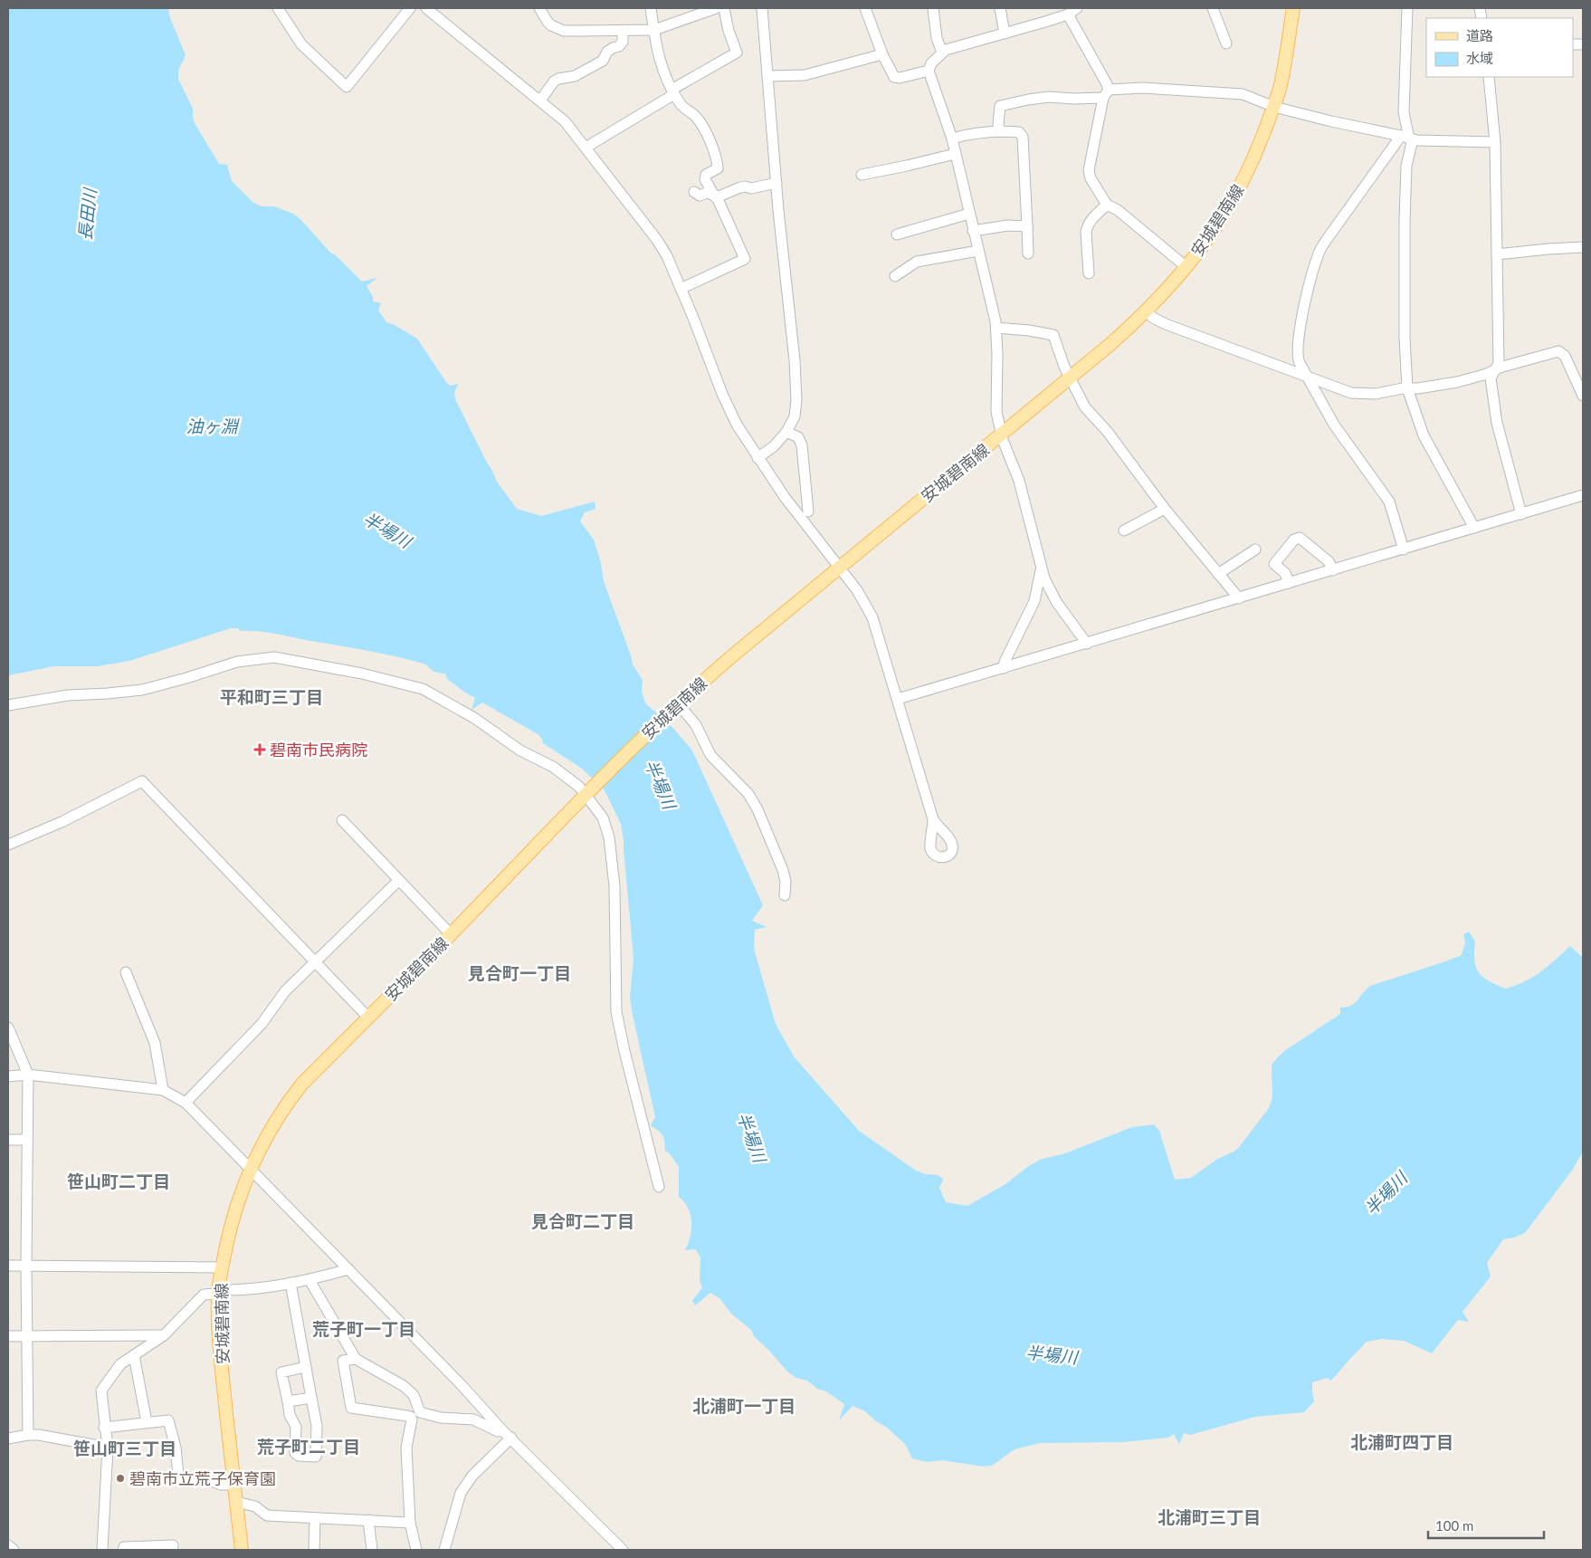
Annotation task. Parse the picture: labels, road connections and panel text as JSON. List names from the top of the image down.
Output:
{
  "streets": {
    "main road": ["安城碧南線"]
  },
  "districts": [
    "平和町三丁目",
    "見合町一丁目",
    "笹山町二丁目",
    "見合町二丁目",
    "荒子町一丁目",
    "北浦町一丁目",
    "北浦町四丁目",
    "荒子町二丁目",
    "笹山町三丁目",
    "北浦町三丁目"
  ],
  "water": ["長田川", "油ヶ淵", "半場川"],
  "places": {
    "health": ["碧南市民病院"],
    "other": ["碧南市立荒子保育園"]
  },
  "legend": ["道路", "水域"],
  "scale_bar": "100 m"
}
